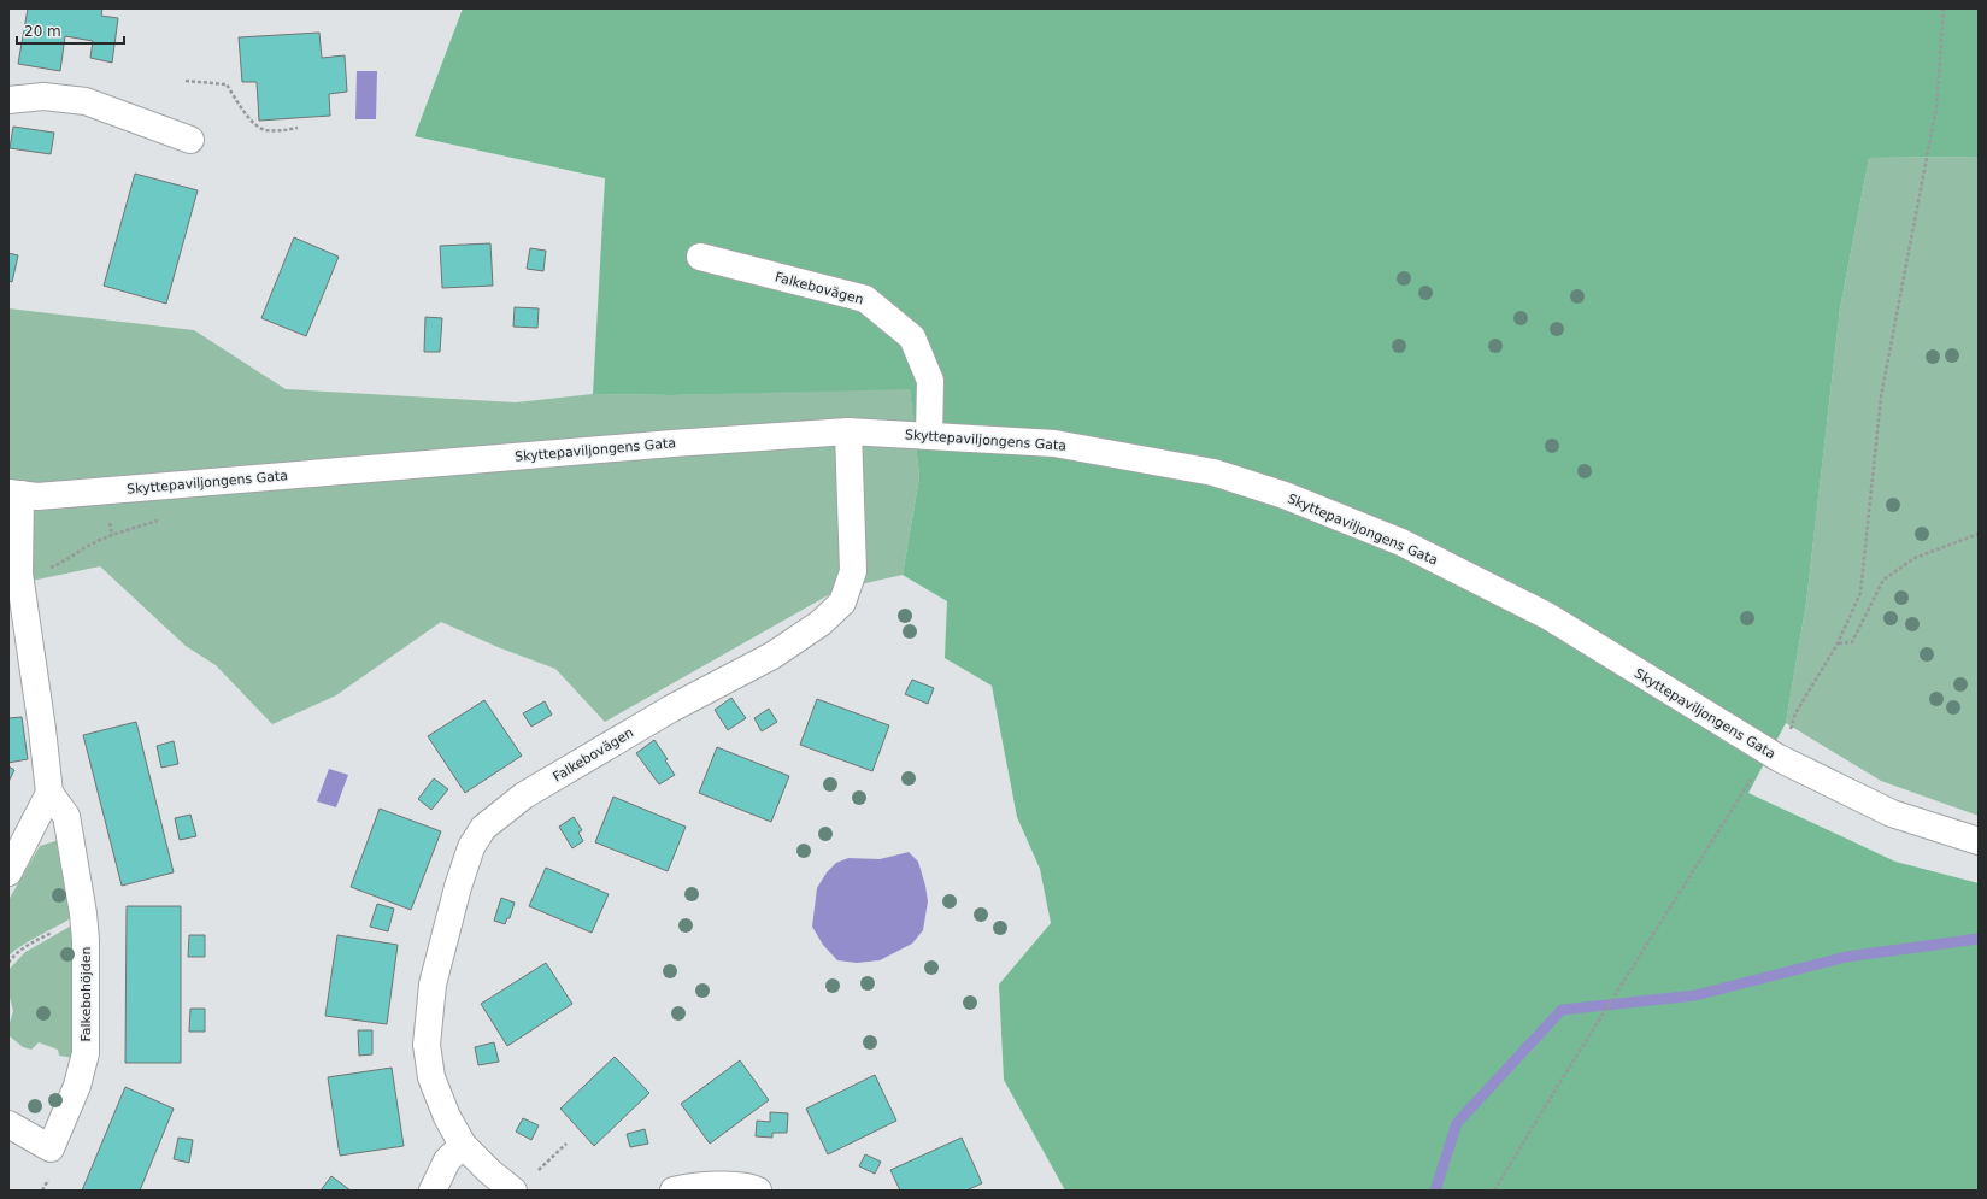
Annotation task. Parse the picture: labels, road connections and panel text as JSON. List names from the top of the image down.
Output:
{
  "streets": {
    "street": ["Falkebovägen", "Skyttepaviljongens Gata", "Falkebohöjden"]
  },
  "crossings": [
    ["Falkebovägen", "Skyttepaviljongens Gata"]
  ],
  "scale_bar": "20 m"
}
